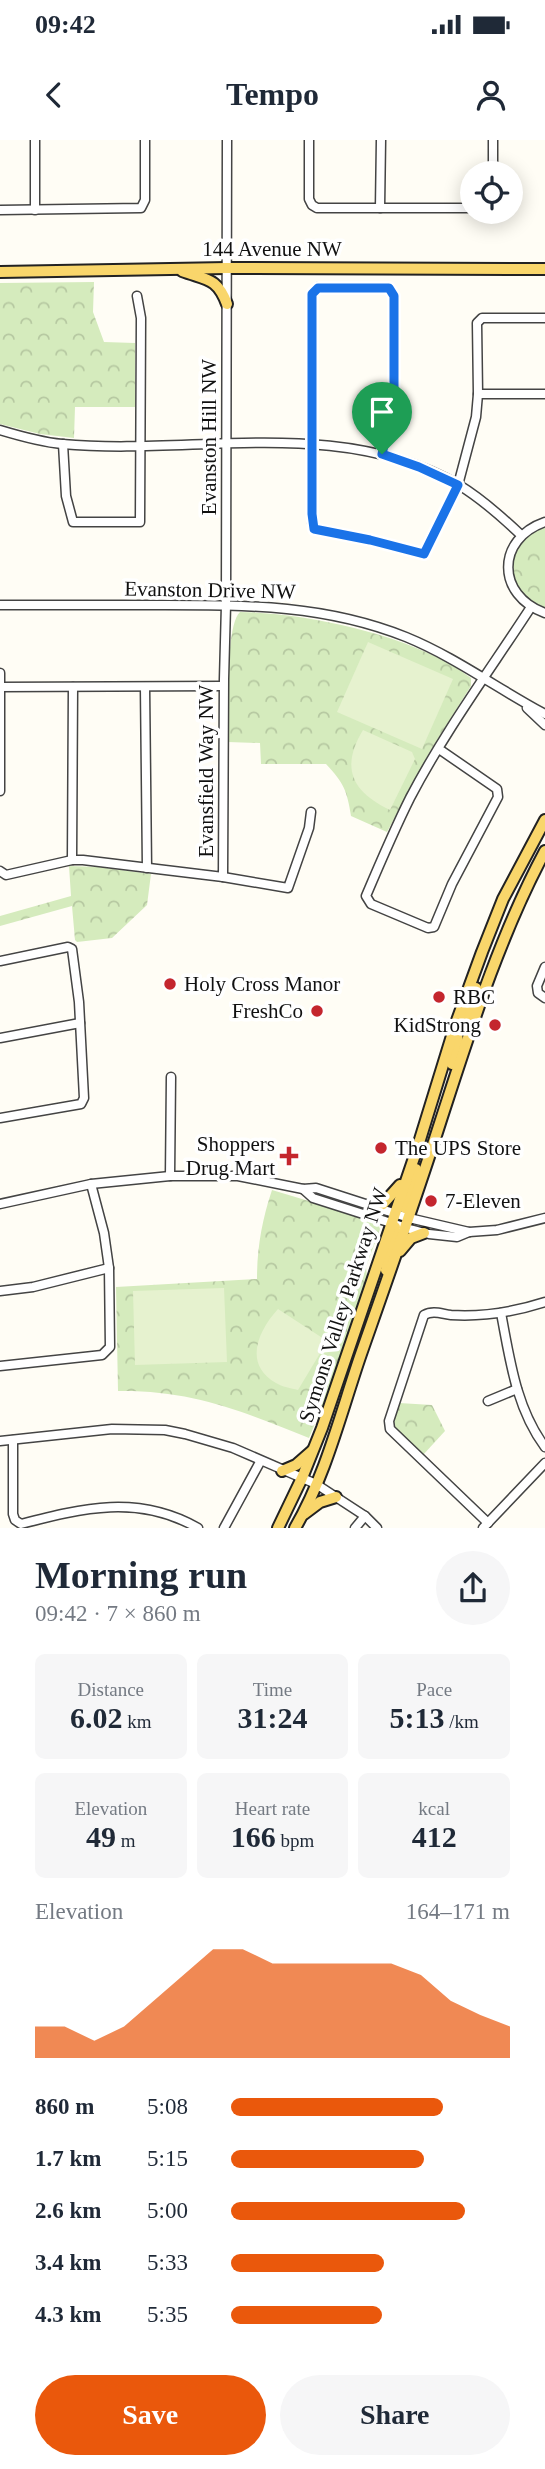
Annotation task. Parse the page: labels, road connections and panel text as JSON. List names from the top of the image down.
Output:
{
  "streets": {
    "main road": ["144 Avenue NW", "Symons Valley Parkway NW"],
    "street": ["Evanston Hill NW", "Evanston Drive NW", "Evansfield Way NW"]
  },
  "crossings": [
    ["144 Avenue NW", "Evanston Hill NW"],
    ["Evanston Hill NW", "Evanston Drive NW"],
    ["Evanston Hill NW", "Evansfield Way NW"],
    ["Evanston Drive NW", "Evansfield Way NW"]
  ],
  "places": {
    "other": [
      "Holy Cross Manor",
      "RBC",
      "FreshCo",
      "KidStrong",
      "The UPS Store",
      "7-Eleven"
    ],
    "health": ["Shoppers Drug Mart"]
  },
  "page": {
    "status": "09:42",
    "header": "Tempo",
    "heading": ["Morning run", "09:42 · 7 × 860 m"],
    "stats": [
      ["Distance", "6.02 km"],
      ["Time", "31:24"],
      ["Pace", "5:13 /km"],
      ["Elevation", "49 m"],
      ["Heart rate", "166 bpm"],
      ["kcal", "412"]
    ],
    "chart": ["Elevation", "164–171 m"],
    "list": [
      {
        "name": "860 m",
        "note": "5:08"
      },
      {
        "name": "1.7 km",
        "note": "5:15"
      },
      {
        "name": "2.6 km",
        "note": "5:00"
      },
      {
        "name": "3.4 km",
        "note": "5:33"
      },
      {
        "name": "4.3 km",
        "note": "5:35"
      }
    ],
    "buttons": ["Save", "Share"]
  }
}
